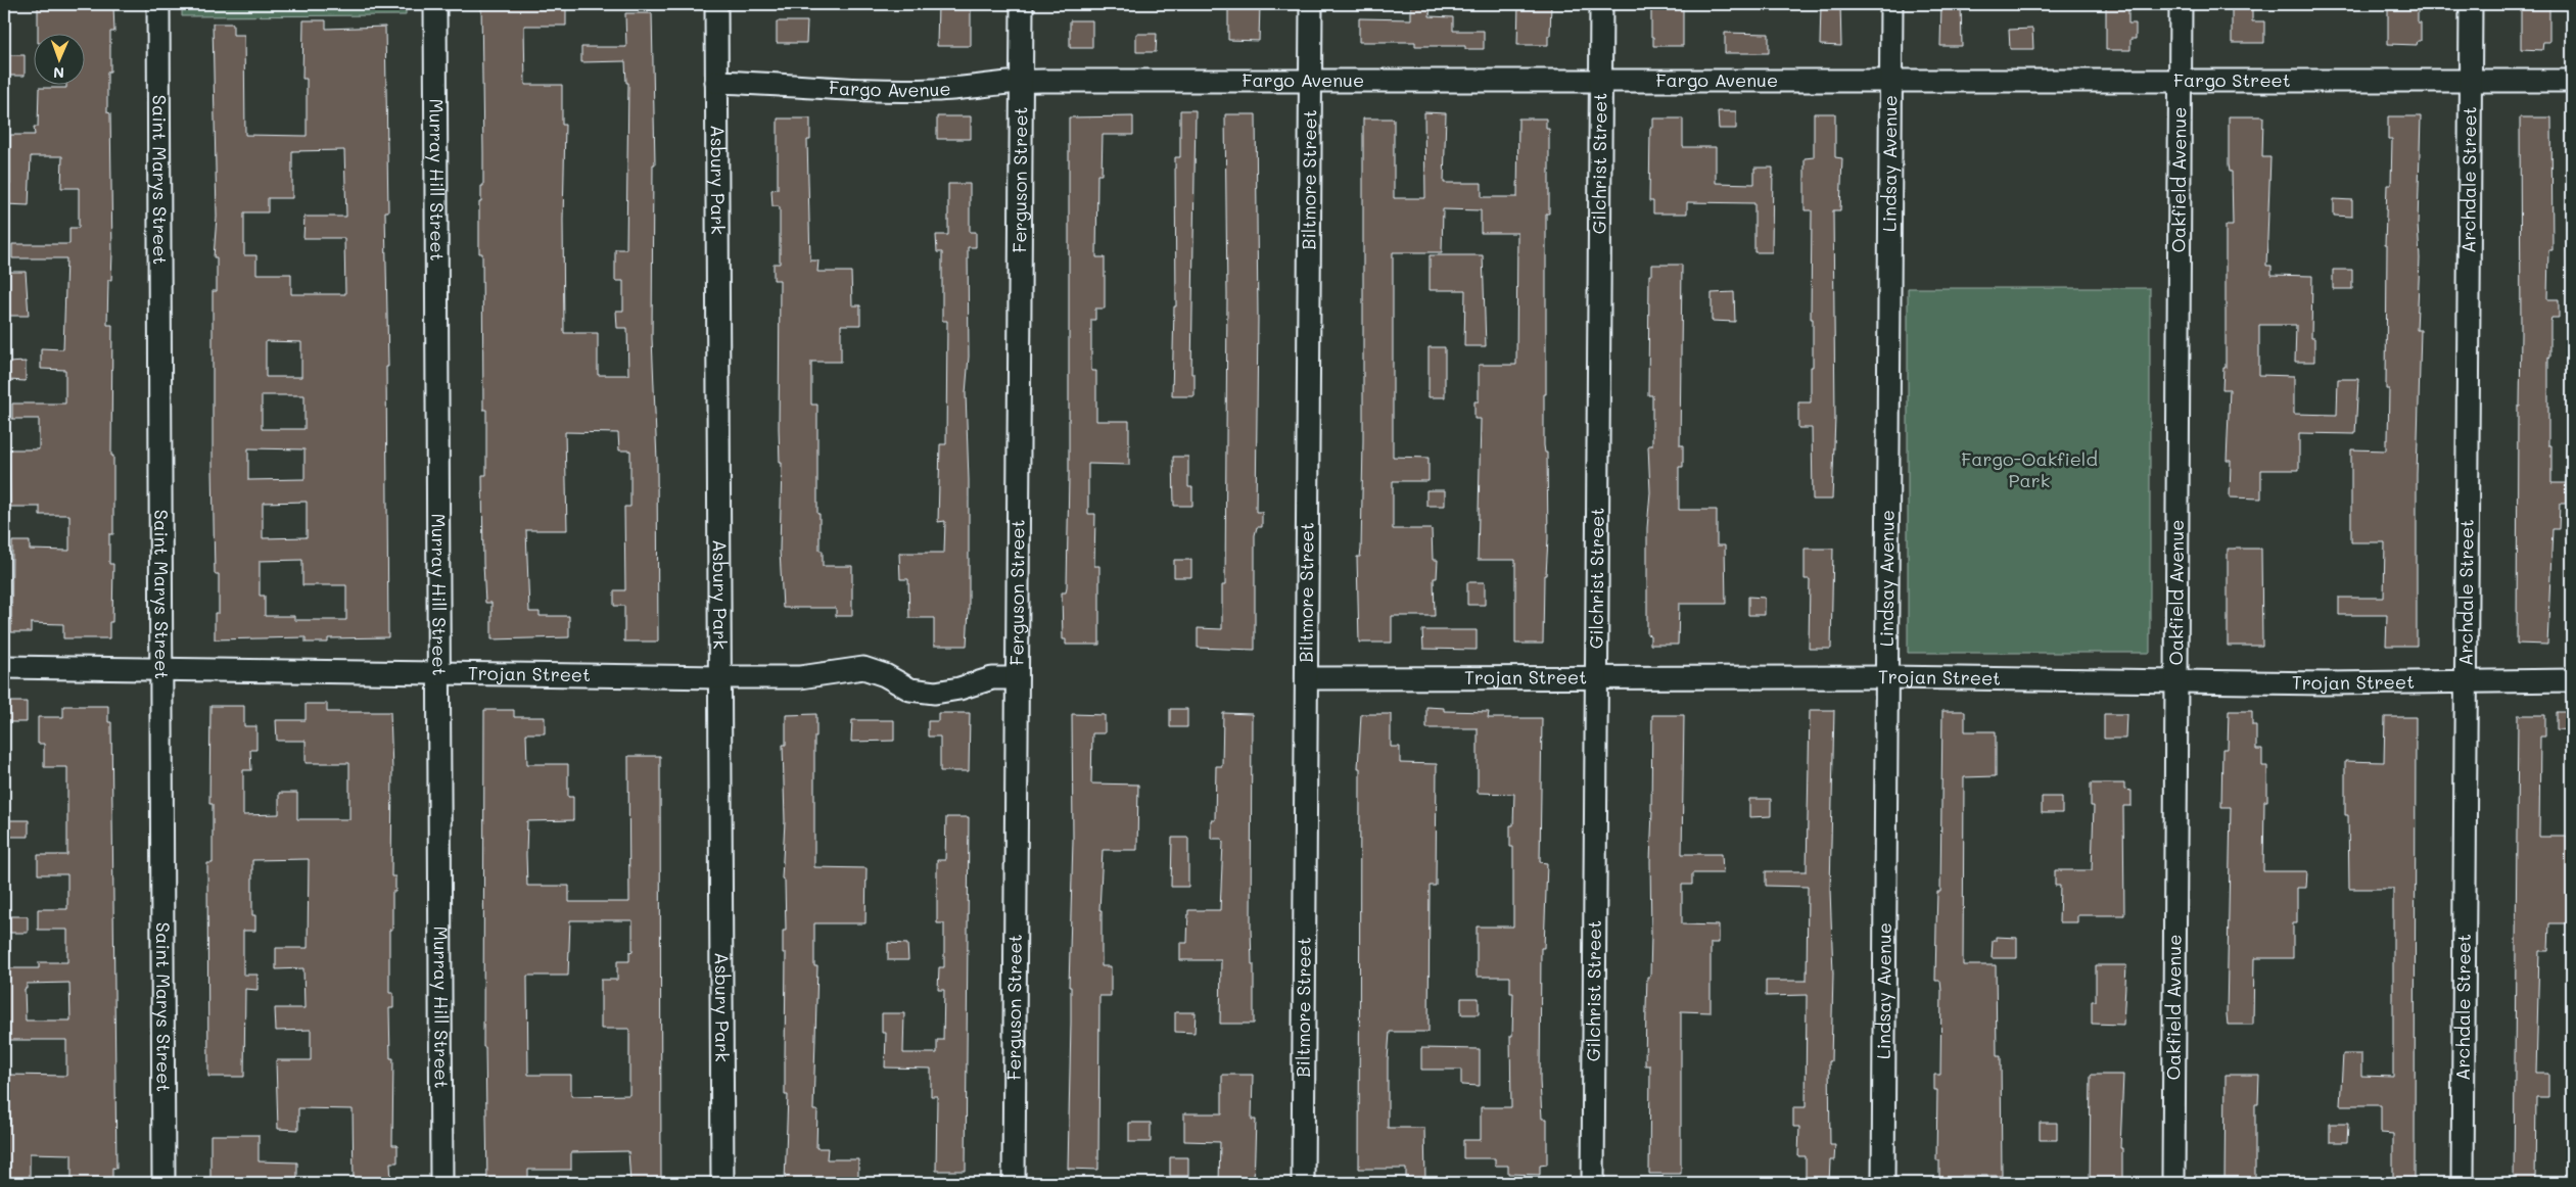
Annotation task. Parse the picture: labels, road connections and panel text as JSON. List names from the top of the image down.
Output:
{
  "streets": {
    "street": [
      "Fargo Avenue",
      "Fargo Street",
      "Gilchrist Street",
      "Lindsay Avenue",
      "Saint Marys Street",
      "Murray Hill Street",
      "Asbury Park",
      "Ferguson Street",
      "Biltmore Street",
      "Oakfield Avenue",
      "Archdale Street",
      "Trojan Street"
    ]
  },
  "crossings": [
    ["Fargo Avenue", "Fargo Street"],
    ["Fargo Avenue", "Gilchrist Street"],
    ["Fargo Avenue", "Lindsay Avenue"],
    ["Fargo Avenue", "Asbury Park"],
    ["Fargo Avenue", "Ferguson Street"],
    ["Fargo Avenue", "Biltmore Street"],
    ["Fargo Street", "Lindsay Avenue"],
    ["Fargo Street", "Oakfield Avenue"],
    ["Fargo Street", "Archdale Street"],
    ["Gilchrist Street", "Trojan Street"],
    ["Lindsay Avenue", "Trojan Street"],
    ["Saint Marys Street", "Trojan Street"],
    ["Murray Hill Street", "Trojan Street"],
    ["Asbury Park", "Trojan Street"],
    ["Ferguson Street", "Trojan Street"],
    ["Biltmore Street", "Trojan Street"],
    ["Oakfield Avenue", "Trojan Street"],
    ["Archdale Street", "Trojan Street"]
  ],
  "parks": ["Fargo-Oakfield Park"],
  "north": "bottom"
}
